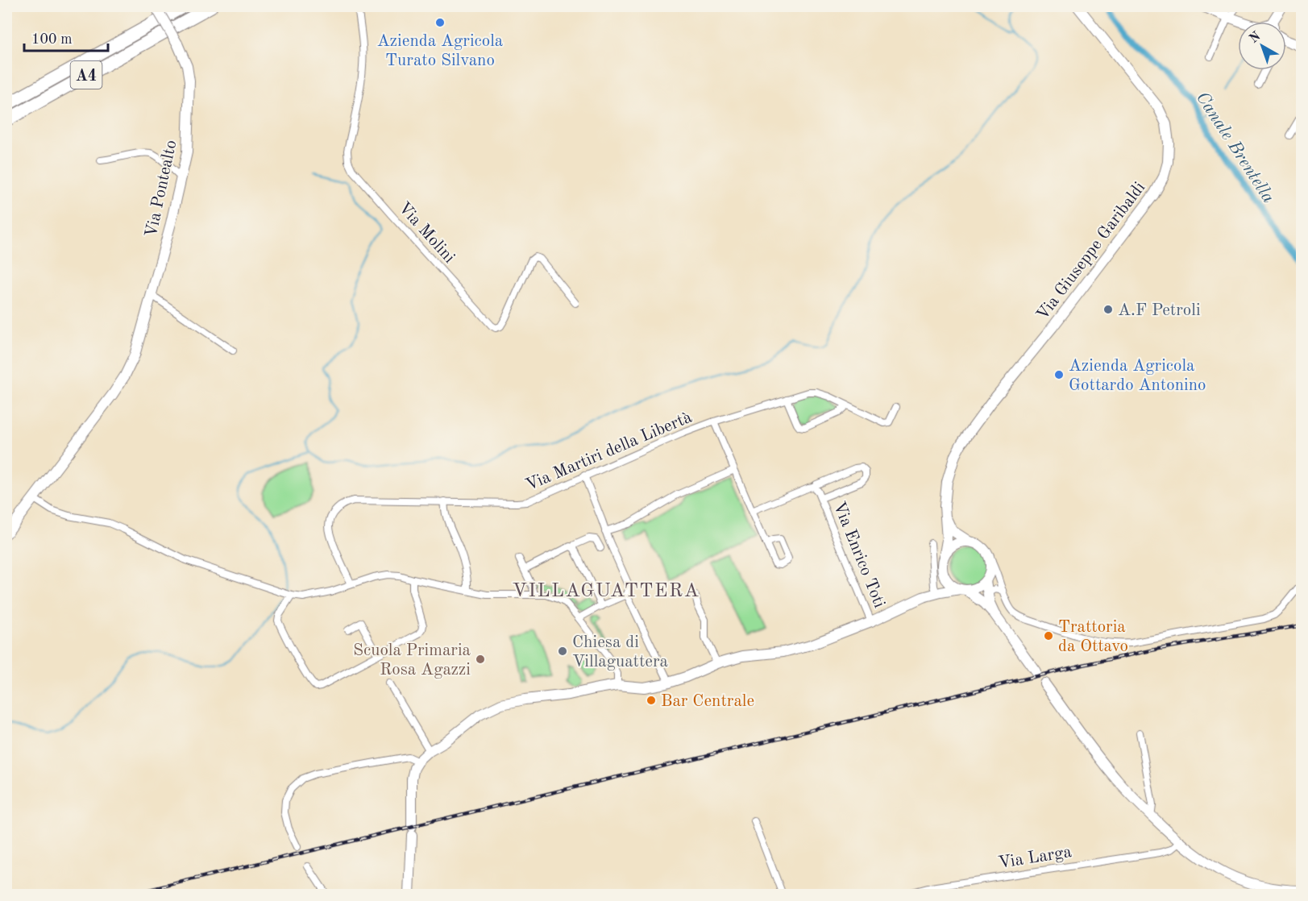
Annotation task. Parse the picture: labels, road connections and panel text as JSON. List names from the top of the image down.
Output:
{
  "streets": {
    "highway": ["A4"],
    "main road": ["Via Pontealto", "Via Giuseppe Garibaldi"],
    "street": [
      "Via Molini",
      "Via Martiri della Libertà",
      "Via Enrico Toti",
      "Via Larga"
    ]
  },
  "districts": ["VILLAGUATTERA"],
  "water": ["Canale Brentella"],
  "places": [
    "Azienda Agricola Turato Silvano",
    "A.F Petroli",
    "Azienda Agricola Gottardo Antonino",
    "Trattoria da Ottavo",
    "Chiesa di Villaguattera",
    "Scuola Primaria Rosa Agazzi",
    "Bar Centrale"
  ],
  "scale_bar": "100 m",
  "north": "top left"
}
